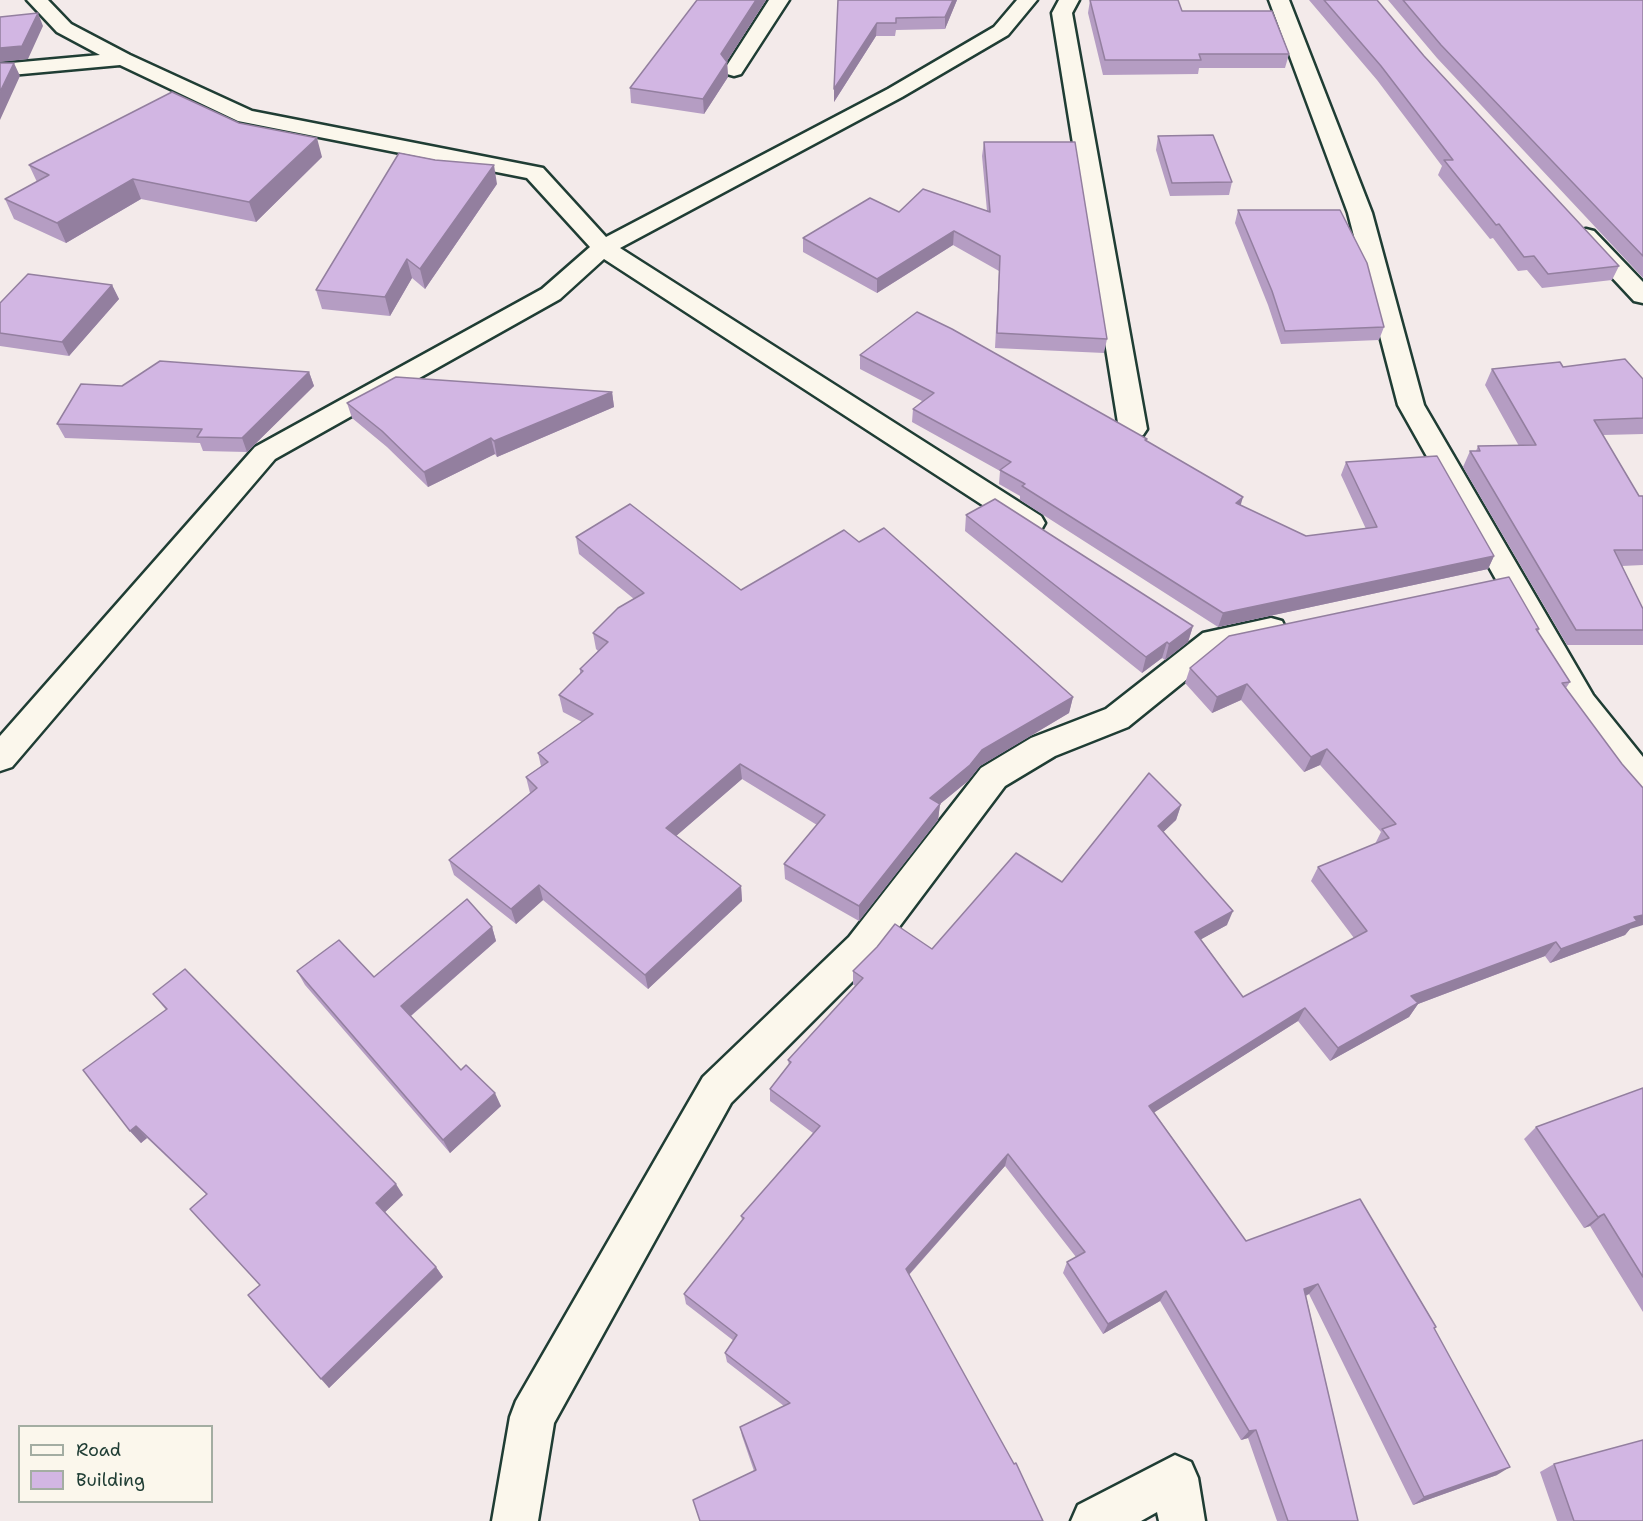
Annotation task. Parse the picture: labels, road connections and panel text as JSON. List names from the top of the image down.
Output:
{
  "legend": ["Road", "Building"]
}
